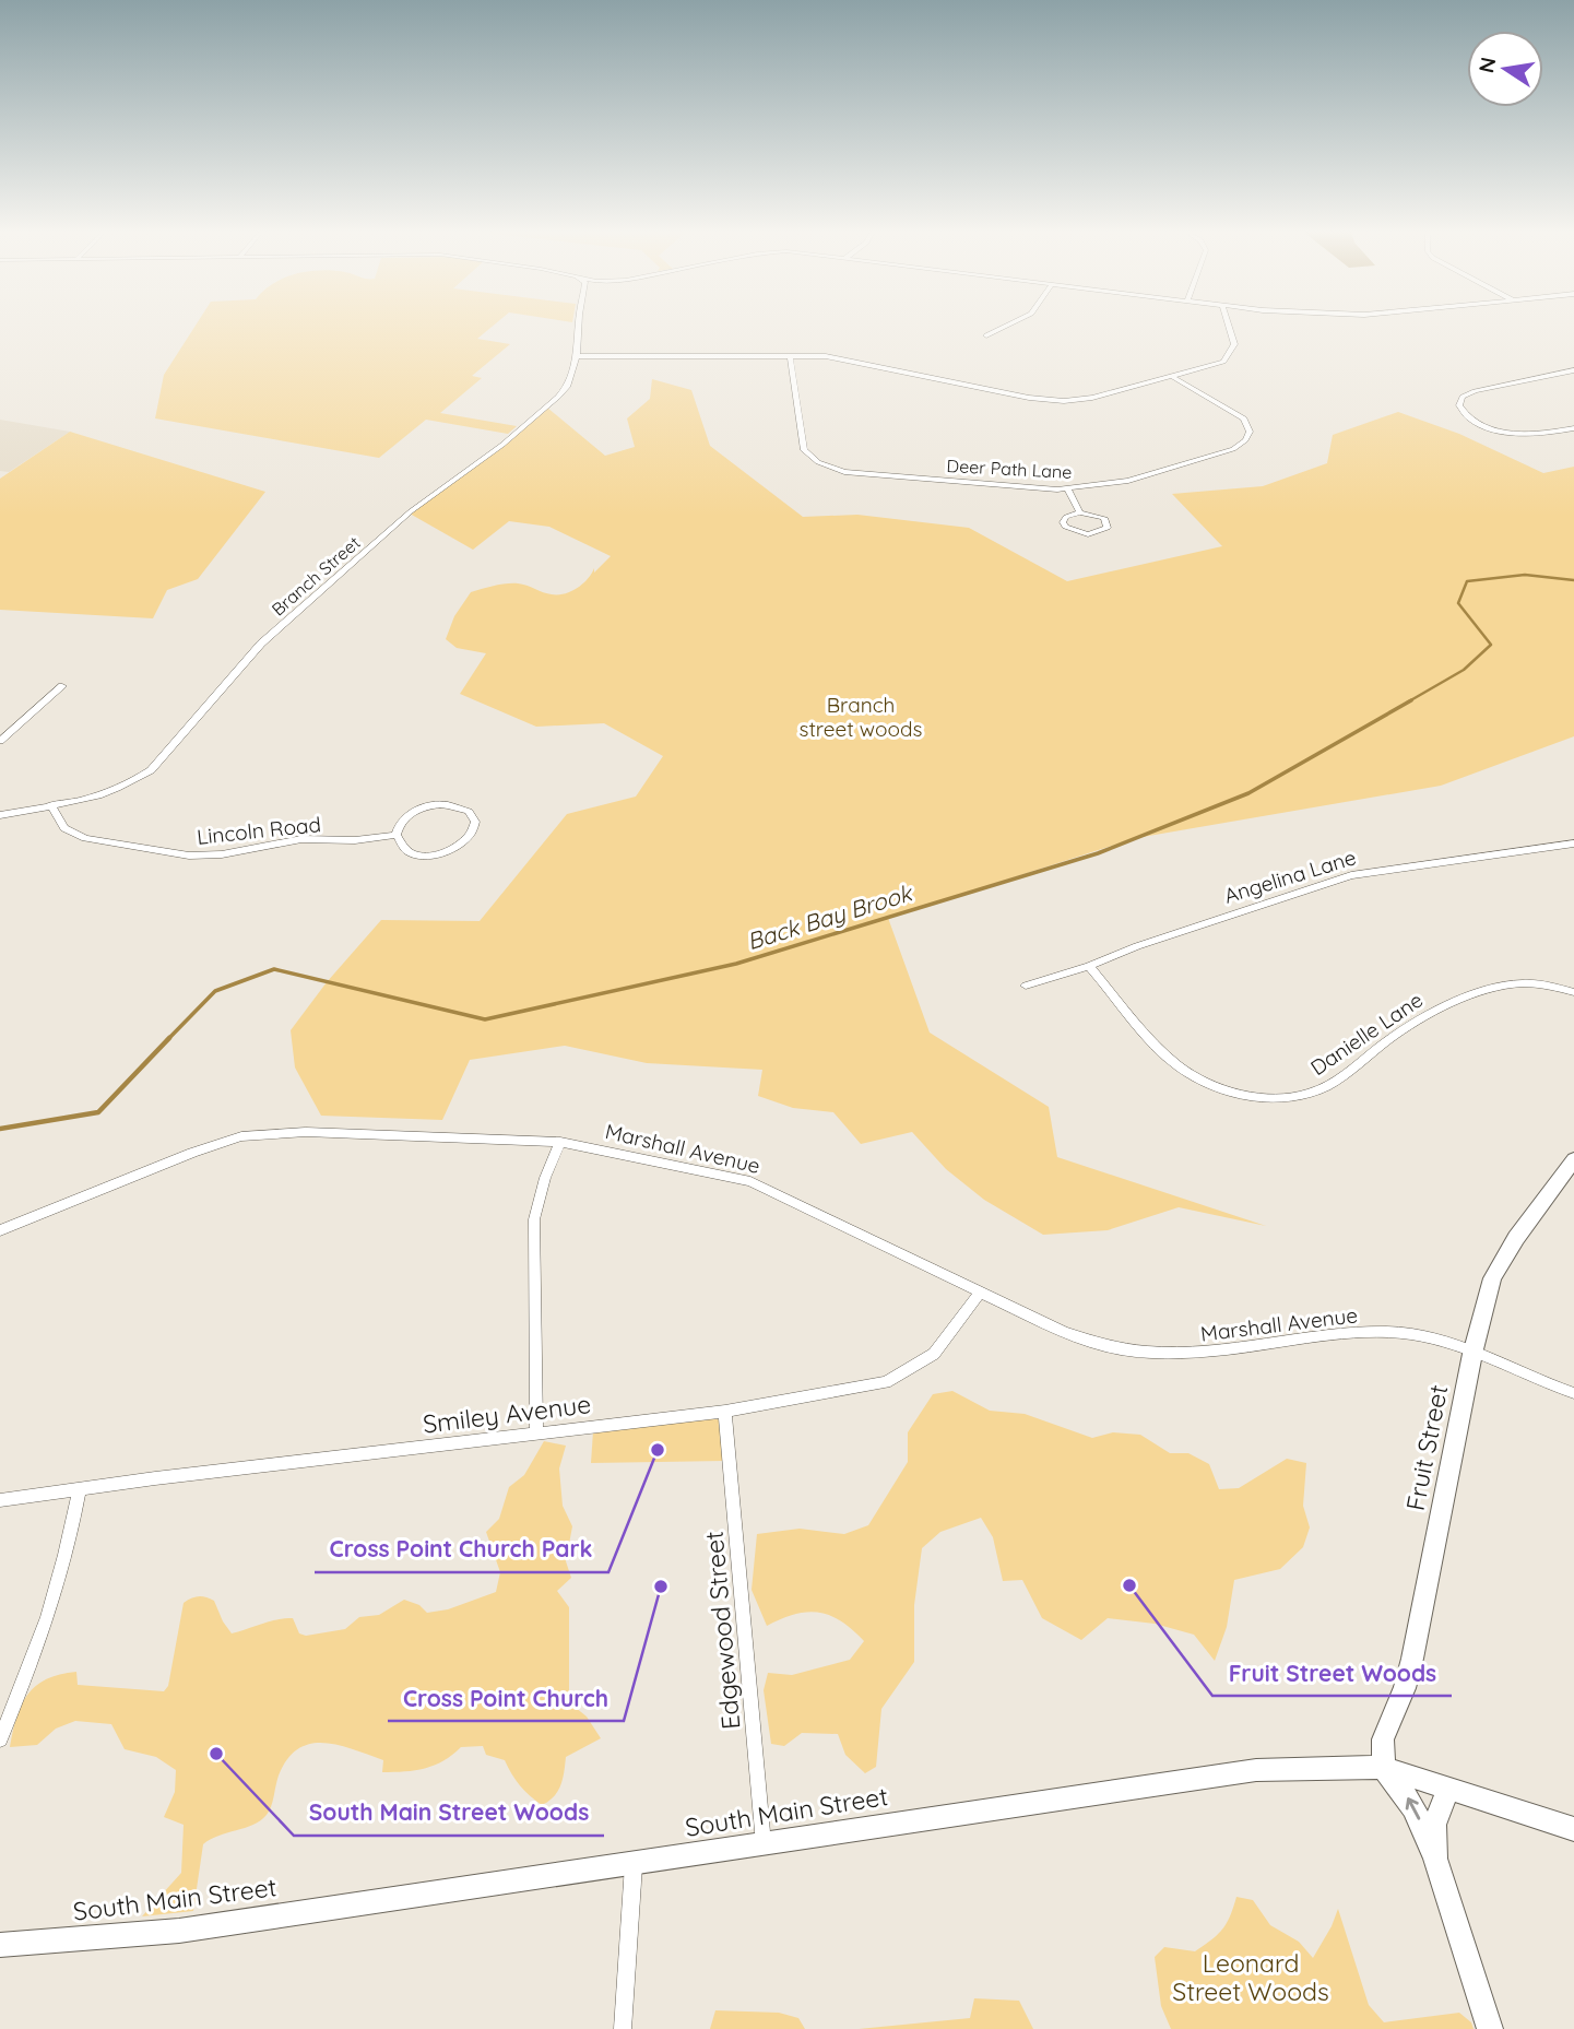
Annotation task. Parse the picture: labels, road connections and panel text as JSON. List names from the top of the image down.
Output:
{
  "streets": {
    "main road": ["Fruit Street", "South Main Street"],
    "street": [
      "Deer Path Lane",
      "Branch Street",
      "Lincoln Road",
      "Angelina Lane",
      "Danielle Lane",
      "Marshall Avenue",
      "Smiley Avenue",
      "Edgewood Street"
    ]
  },
  "crossings": [
    ["Branch Street", "Lincoln Road"],
    ["Angelina Lane", "Danielle Lane"],
    ["Marshall Avenue", "Smiley Avenue"],
    ["Marshall Avenue", "Fruit Street"],
    ["Smiley Avenue", "Edgewood Street"],
    ["Fruit Street", "South Main Street"],
    ["Edgewood Street", "South Main Street"]
  ],
  "water": ["Back Bay Brook"],
  "parks": ["Branch street woods", "Leonard Street Woods"],
  "places": [
    "Cross Point Church Park",
    "Fruit Street Woods",
    "Cross Point Church",
    "South Main Street Woods"
  ],
  "north": "left"
}
